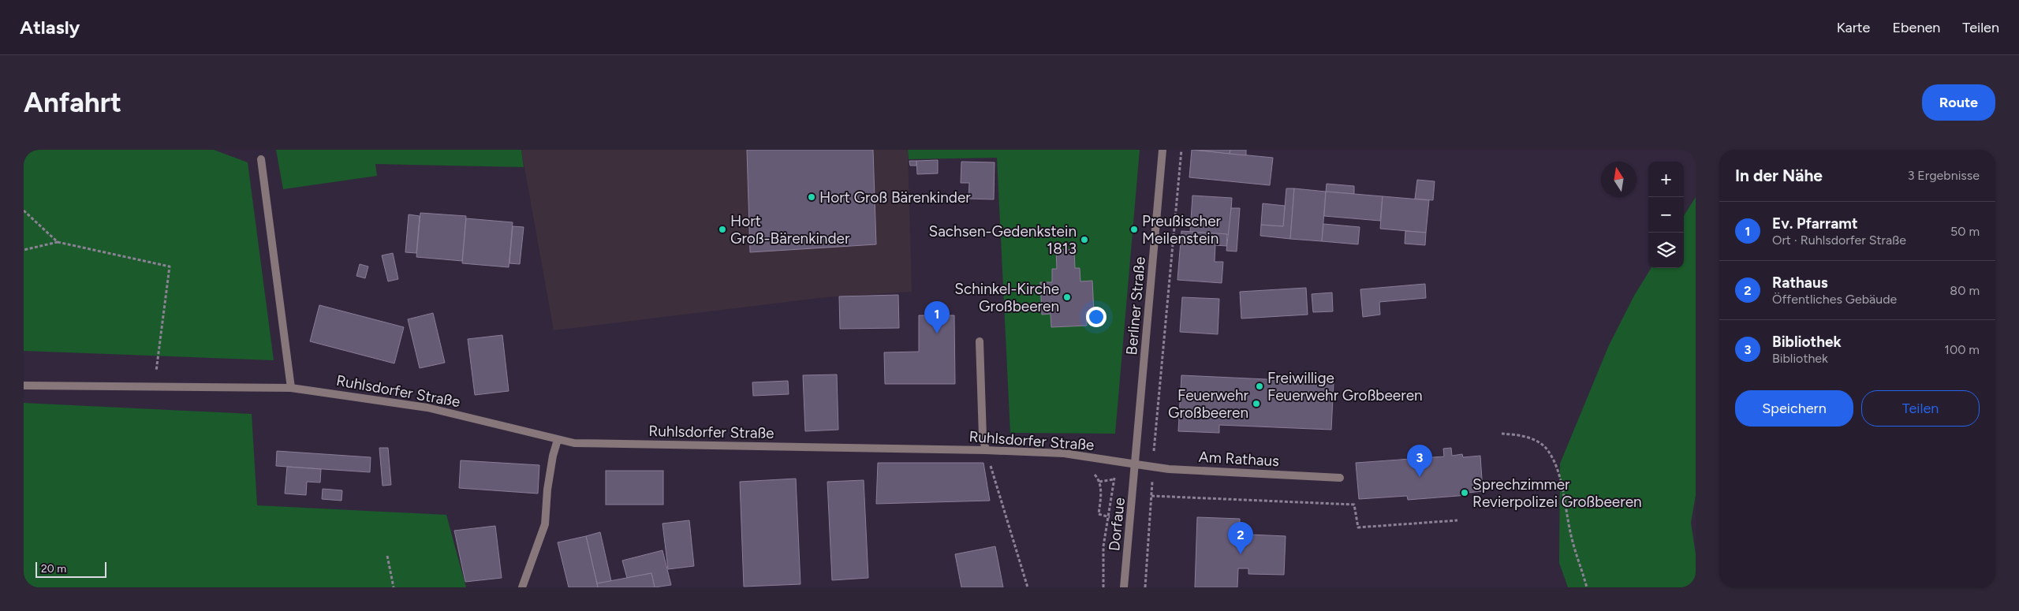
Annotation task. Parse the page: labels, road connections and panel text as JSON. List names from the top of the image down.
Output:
{
  "streets": {
    "street": [
      "Berliner Straße",
      "Ruhlsdorfer Straße",
      "Am Rathaus",
      "Dorfaue"
    ]
  },
  "crossings": [
    ["Berliner Straße", "Ruhlsdorfer Straße"],
    ["Berliner Straße", "Am Rathaus"],
    ["Berliner Straße", "Dorfaue"],
    ["Ruhlsdorfer Straße", "Am Rathaus"],
    ["Ruhlsdorfer Straße", "Dorfaue"],
    ["Am Rathaus", "Dorfaue"]
  ],
  "places": [
    "Hort Groß Bärenkinder",
    "Hort Groß-Bärenkinder",
    "Preußischer Meilenstein",
    "Sachsen-Gedenkstein 1813",
    "Schinkel-Kirche Großbeeren",
    "Freiwillige Feuerwehr Großbeeren",
    "Feuerwehr Großbeeren",
    "Sprechzimmer Revierpolizei Großbeeren"
  ],
  "scale_bar": "20 m",
  "north": "top",
  "page": {
    "header": "Atlasly",
    "nav": ["Karte", "Ebenen", "Teilen"],
    "buttons": [
      "Route",
      ["Speichern", "Teilen"]
    ],
    "title": "Anfahrt",
    "heading": ["In der Nähe", "3 Ergebnisse"],
    "map_buttons": ["+", "−"],
    "list": [
      {
        "mark": "1",
        "name": "Ev. Pfarramt",
        "note": "Ort · Ruhlsdorfer Straße",
        "value": "50 m"
      },
      {
        "mark": "2",
        "name": "Rathaus",
        "note": "Öffentliches Gebäude",
        "value": "80 m"
      },
      {
        "mark": "3",
        "name": "Bibliothek",
        "note": "Bibliothek",
        "value": "100 m"
      }
    ],
    "pins": ["1", "3", "2"],
    "scale": "20 m"
  }
}
